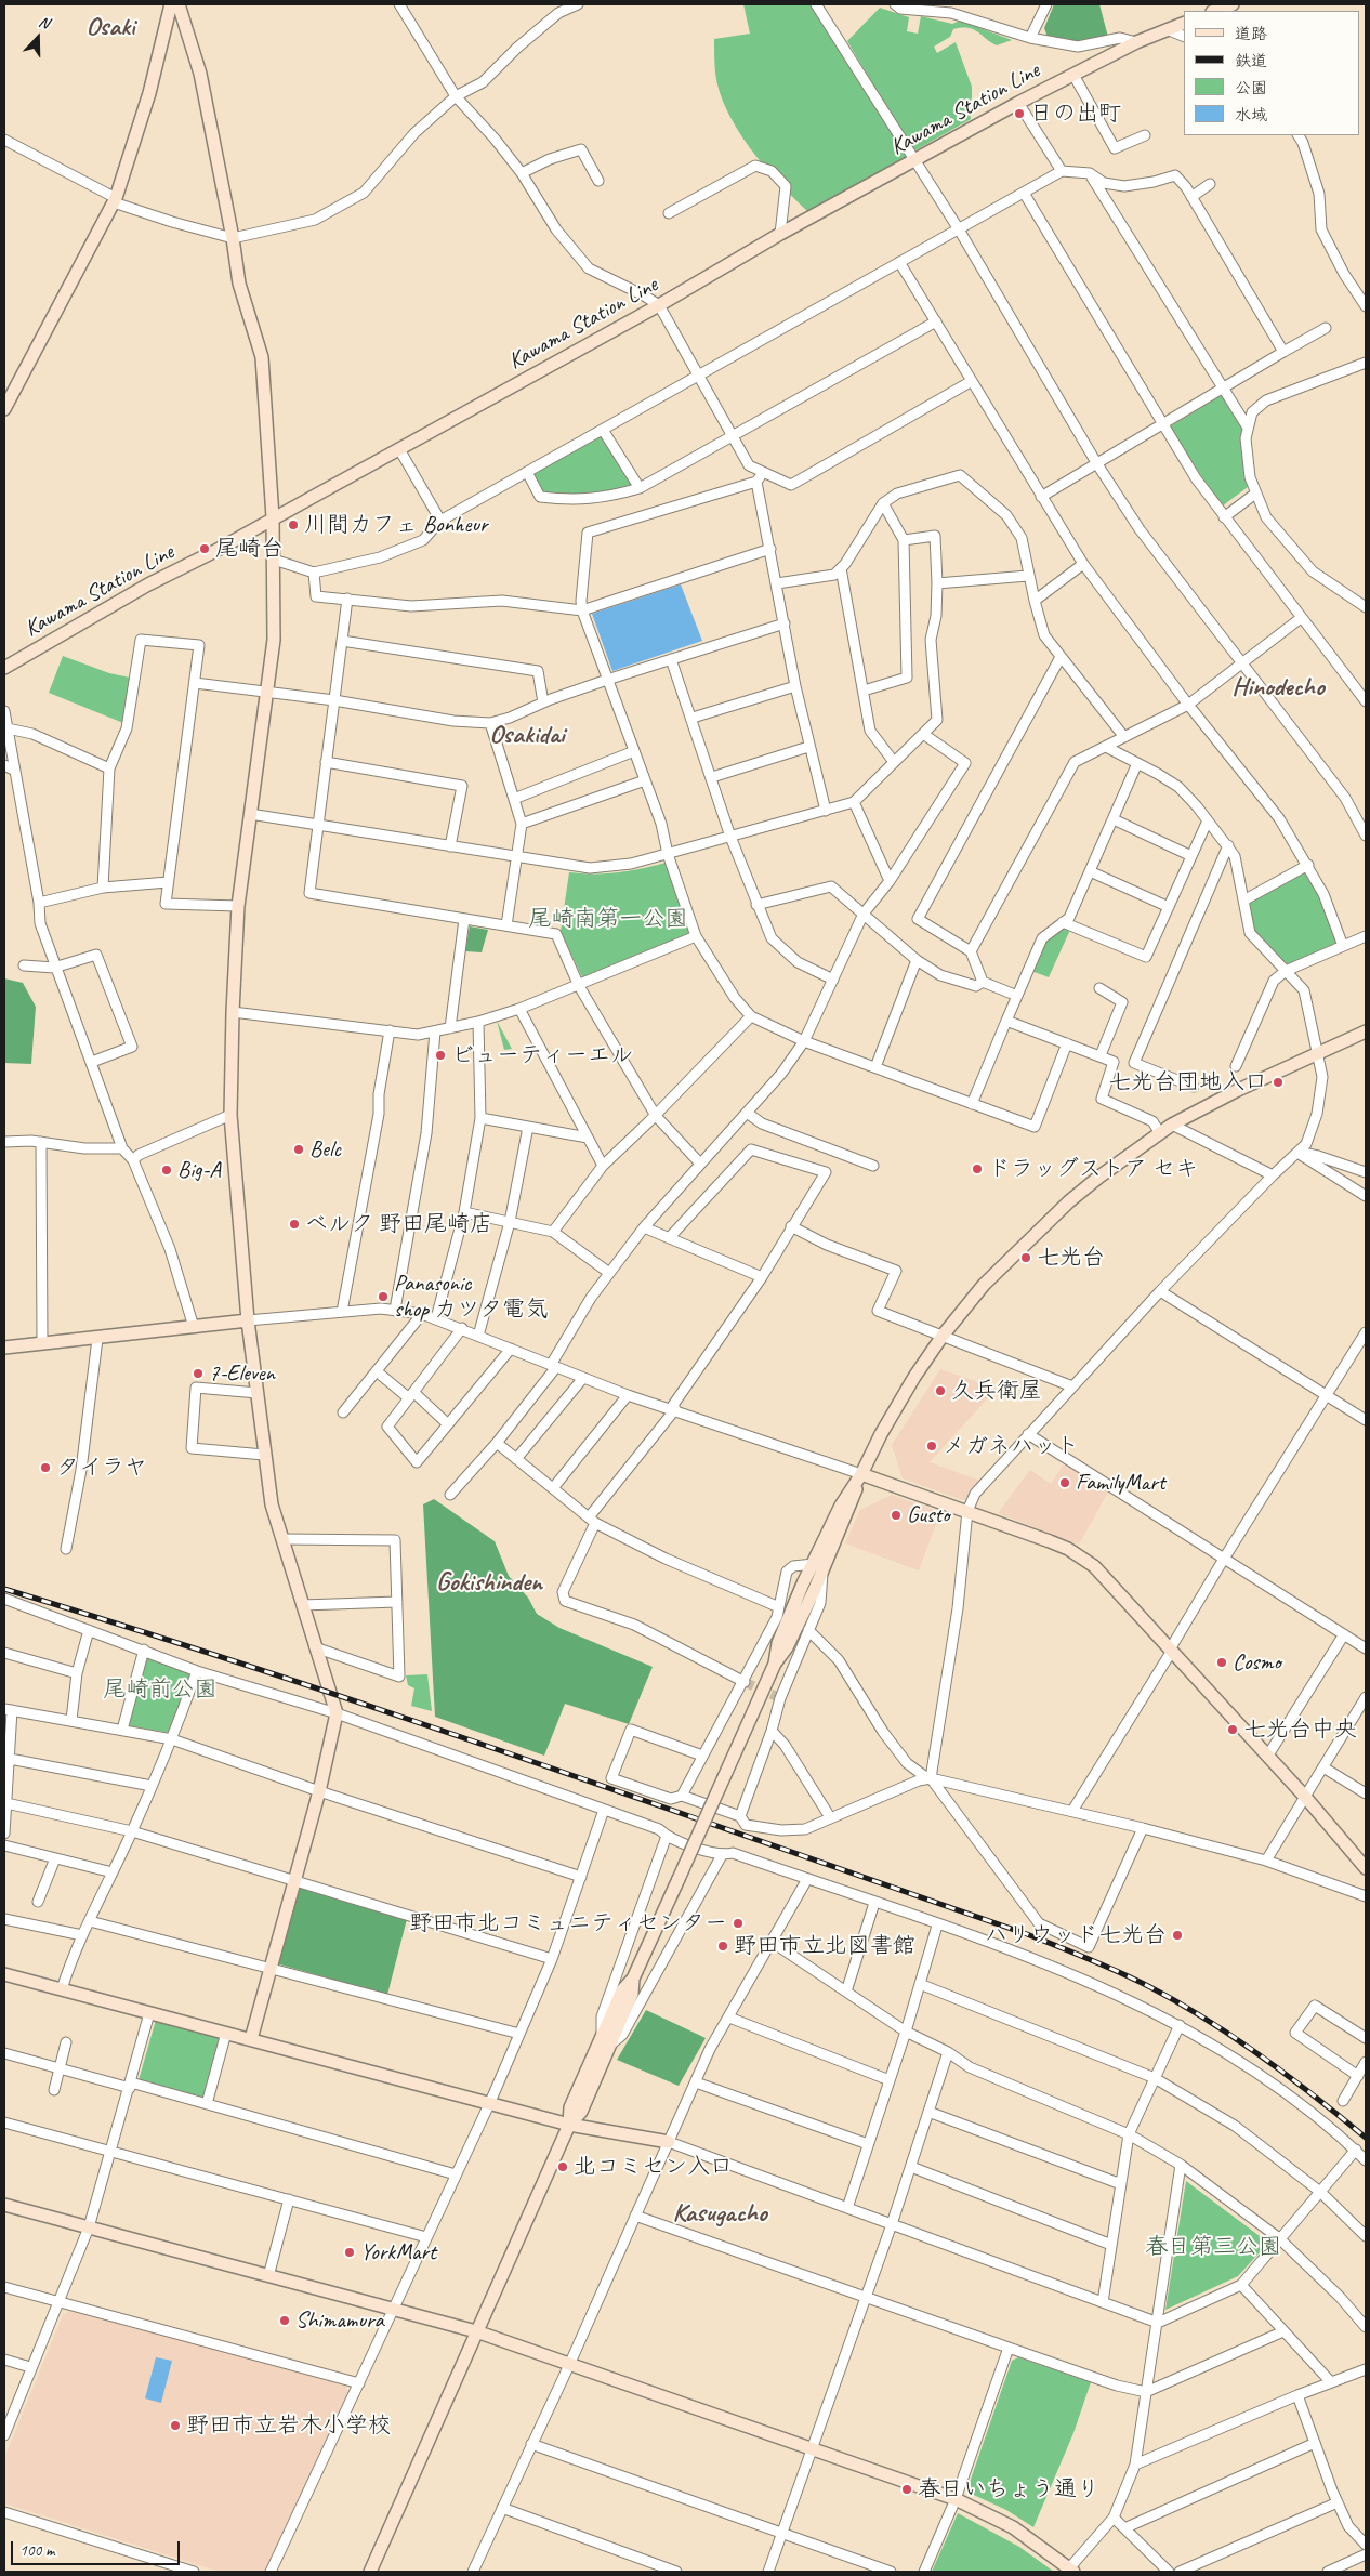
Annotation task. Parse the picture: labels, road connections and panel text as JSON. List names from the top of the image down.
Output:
{
  "streets": {
    "street": ["Kawama Station Line"]
  },
  "districts": [
    "Osaki",
    "Hinodecho",
    "Osakidai",
    "Gokishinden",
    "Kasugacho"
  ],
  "parks": ["尾崎南第一公園", "尾崎前公園", "春日第三公園"],
  "places": [
    "日の出町",
    "川間カフェ Bonheur",
    "尾崎台",
    "ビューティーエル",
    "七光台団地入口",
    "Belc",
    "ドラッグストア セキ",
    "Big-A",
    "ベルク 野田尾崎店",
    "七光台",
    "Panasonic shop カツタ電気",
    "7-Eleven",
    "久兵衛屋",
    "メガネハット",
    "タイラヤ",
    "FamilyMart",
    "Gusto",
    "Cosmo",
    "七光台中央",
    "野田市北コミュニティセンター",
    "ハリウッド七光台",
    "野田市立北図書館",
    "北コミセン入口",
    "YorkMart",
    "Shimamura",
    "野田市立岩木小学校",
    "春日いちょう通り"
  ],
  "legend": [
    "道路",
    "鉄道",
    "公園",
    "水域"
  ],
  "scale_bar": "100 m",
  "north": "top"
}
